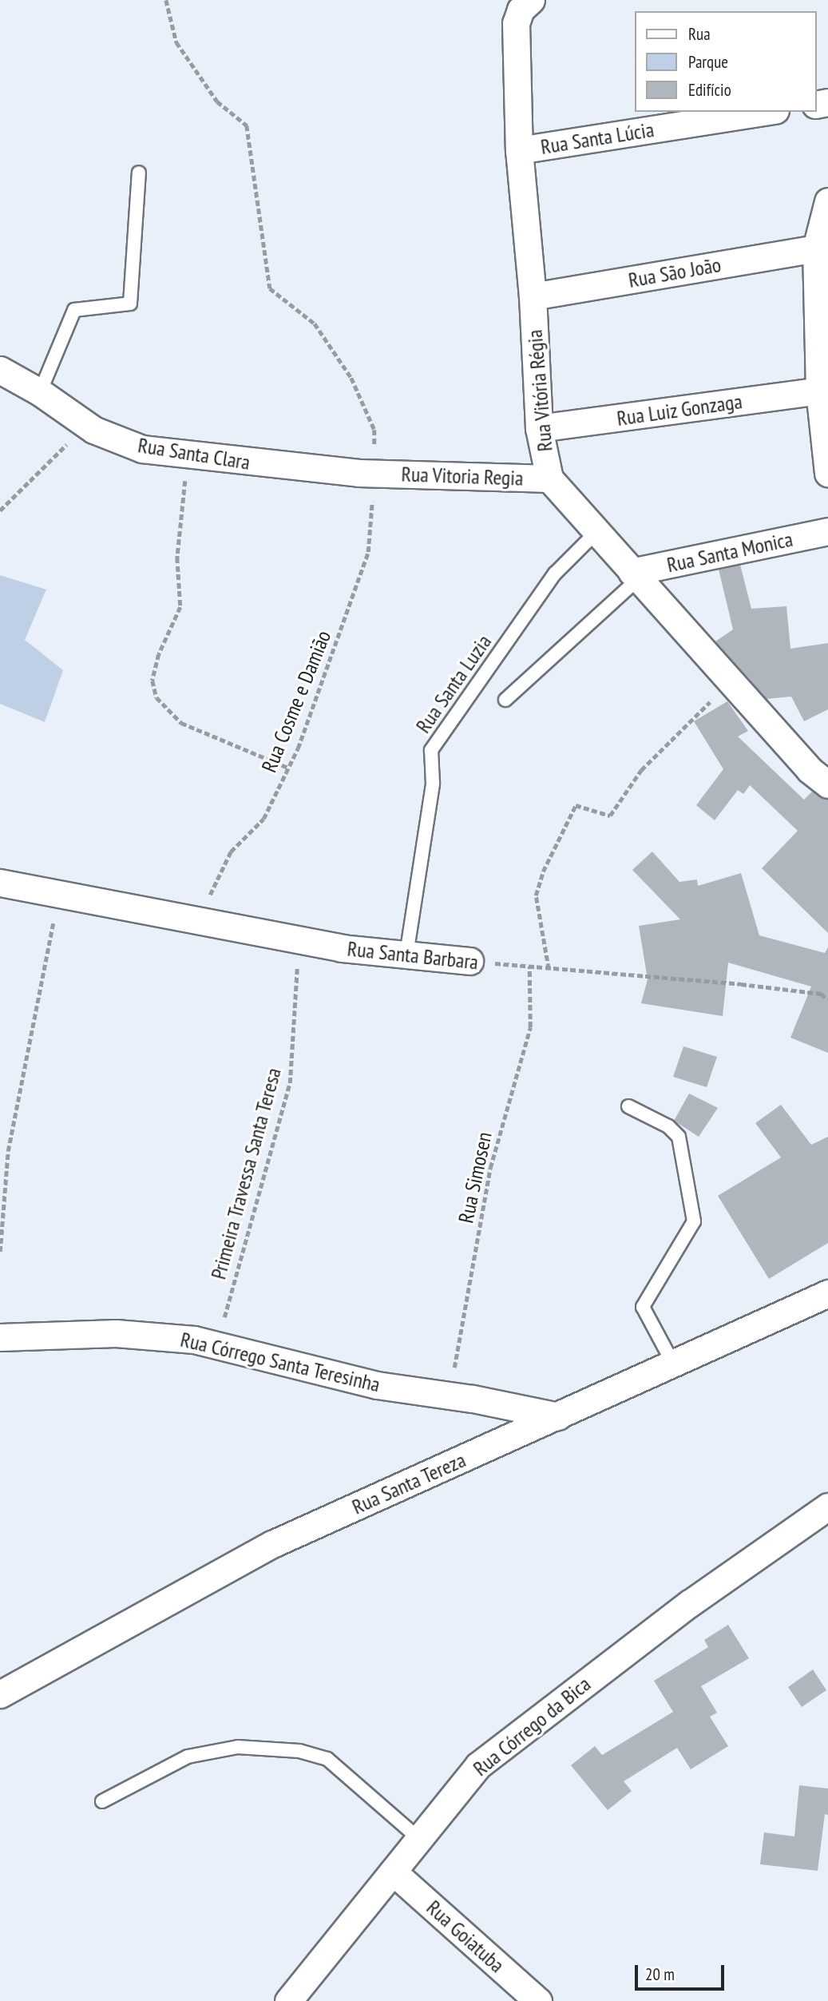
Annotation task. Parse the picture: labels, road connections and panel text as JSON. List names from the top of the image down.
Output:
{
  "streets": {
    "street": [
      "Rua Santa Lúcia",
      "Rua São João",
      "Rua Vitória Régia",
      "Rua Luiz Gonzaga",
      "Rua Santa Clara",
      "Rua Vitoria Regia",
      "Rua Santa Monica",
      "Rua Santa Barbara",
      "Rua Córrego Santa Teresinha",
      "Rua Santa Tereza",
      "Rua Córrego da Bica",
      "Rua Goiatuba"
    ],
    "lane": ["Rua Santa Luzia"],
    "path": ["Rua Cosme e Damião", "Primeira Travessa Santa Teresa", "Rua Simosen"]
  },
  "crossings": [
    ["Rua Santa Lúcia", "Rua Vitória Régia"],
    ["Rua São João", "Rua Vitória Régia"],
    ["Rua Vitória Régia", "Rua Luiz Gonzaga"],
    ["Rua Vitória Régia", "Rua Vitoria Regia"],
    ["Rua Vitória Régia", "Rua Santa Monica"],
    ["Rua Vitória Régia", "Rua Santa Luzia"],
    ["Rua Santa Clara", "Rua Vitoria Regia"],
    ["Rua Santa Clara", "Rua Cosme e Damião"],
    ["Rua Vitoria Regia", "Rua Cosme e Damião"],
    ["Rua Santa Luzia", "Rua Santa Barbara"],
    ["Rua Cosme e Damião", "Rua Santa Barbara"],
    ["Rua Santa Barbara", "Primeira Travessa Santa Teresa"],
    ["Rua Santa Barbara", "Rua Simosen"],
    ["Primeira Travessa Santa Teresa", "Rua Córrego Santa Teresinha"],
    ["Rua Simosen", "Rua Córrego Santa Teresinha"],
    ["Rua Córrego Santa Teresinha", "Rua Santa Tereza"],
    ["Rua Córrego da Bica", "Rua Goiatuba"]
  ],
  "legend": ["Rua", "Parque", "Edifício"],
  "scale_bar": "20 m"
}
